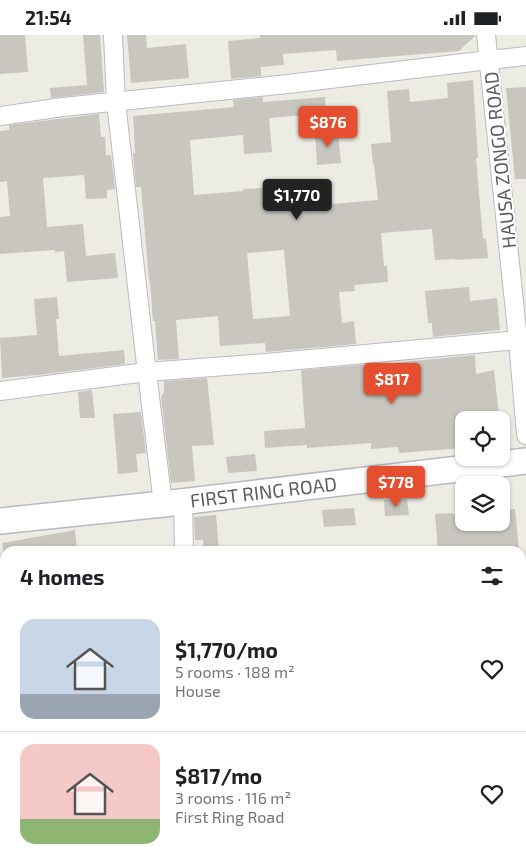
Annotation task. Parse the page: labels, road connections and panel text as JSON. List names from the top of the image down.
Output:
{
  "streets": {
    "street": ["HAUSA ZONGO ROAD", "FIRST RING ROAD"]
  },
  "page": {
    "status": "21:54",
    "price": [
      "$876",
      "$1,770",
      "$817",
      "$778"
    ],
    "heading": "4 homes",
    "list": [
      {
        "name": "$1,770/mo",
        "note": "5 rooms · 188 m² · House"
      },
      {
        "name": "$817/mo",
        "note": "3 rooms · 116 m² · First Ring Road"
      }
    ]
  }
}
